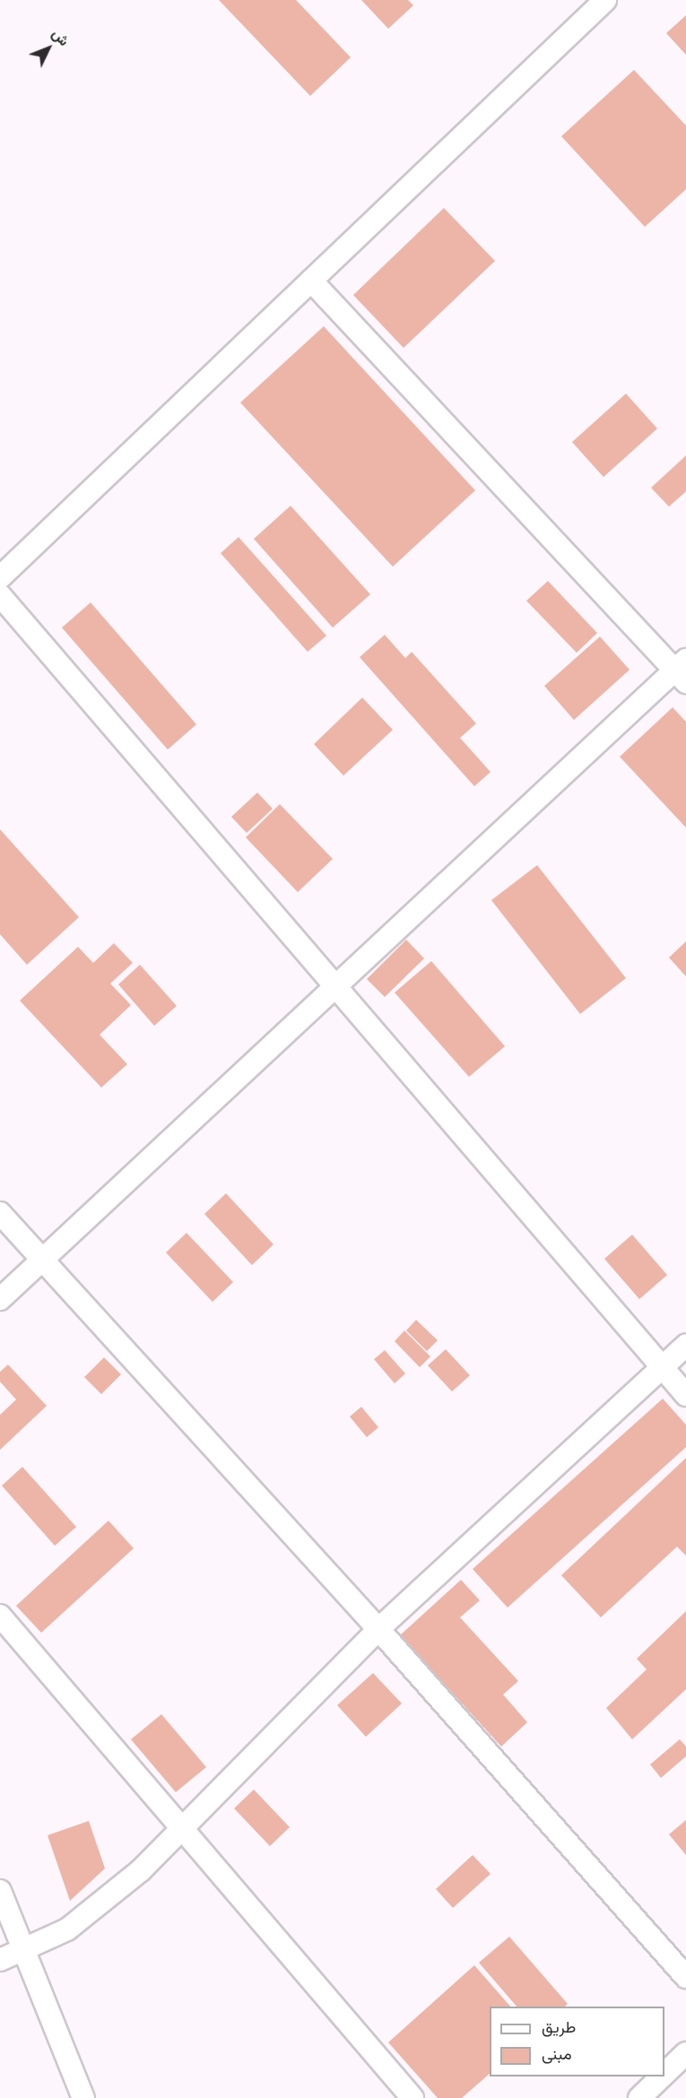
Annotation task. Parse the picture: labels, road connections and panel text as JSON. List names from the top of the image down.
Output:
{
  "legend": ["طريق", "مبنى"],
  "north": "top right"
}
